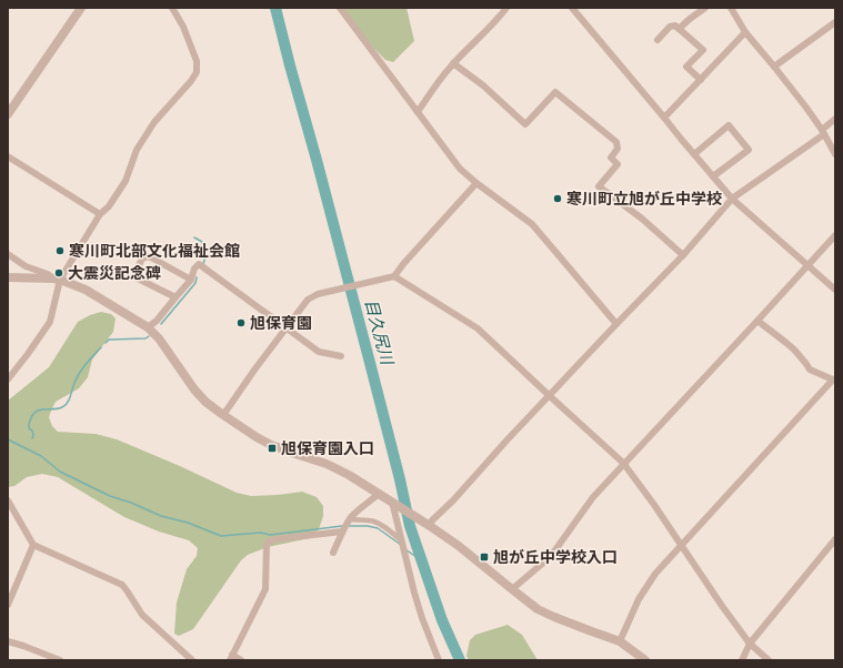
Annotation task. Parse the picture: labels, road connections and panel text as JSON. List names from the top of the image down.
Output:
{
  "water": ["目久尻川"],
  "places": {
    "other": [
      "寒川町立旭が丘中学校",
      "寒川町北部文化福祉会館",
      "大震災記念碑",
      "旭保育園"
    ],
    "transit": ["旭保育園入口", "旭が丘中学校入口"]
  }
}
